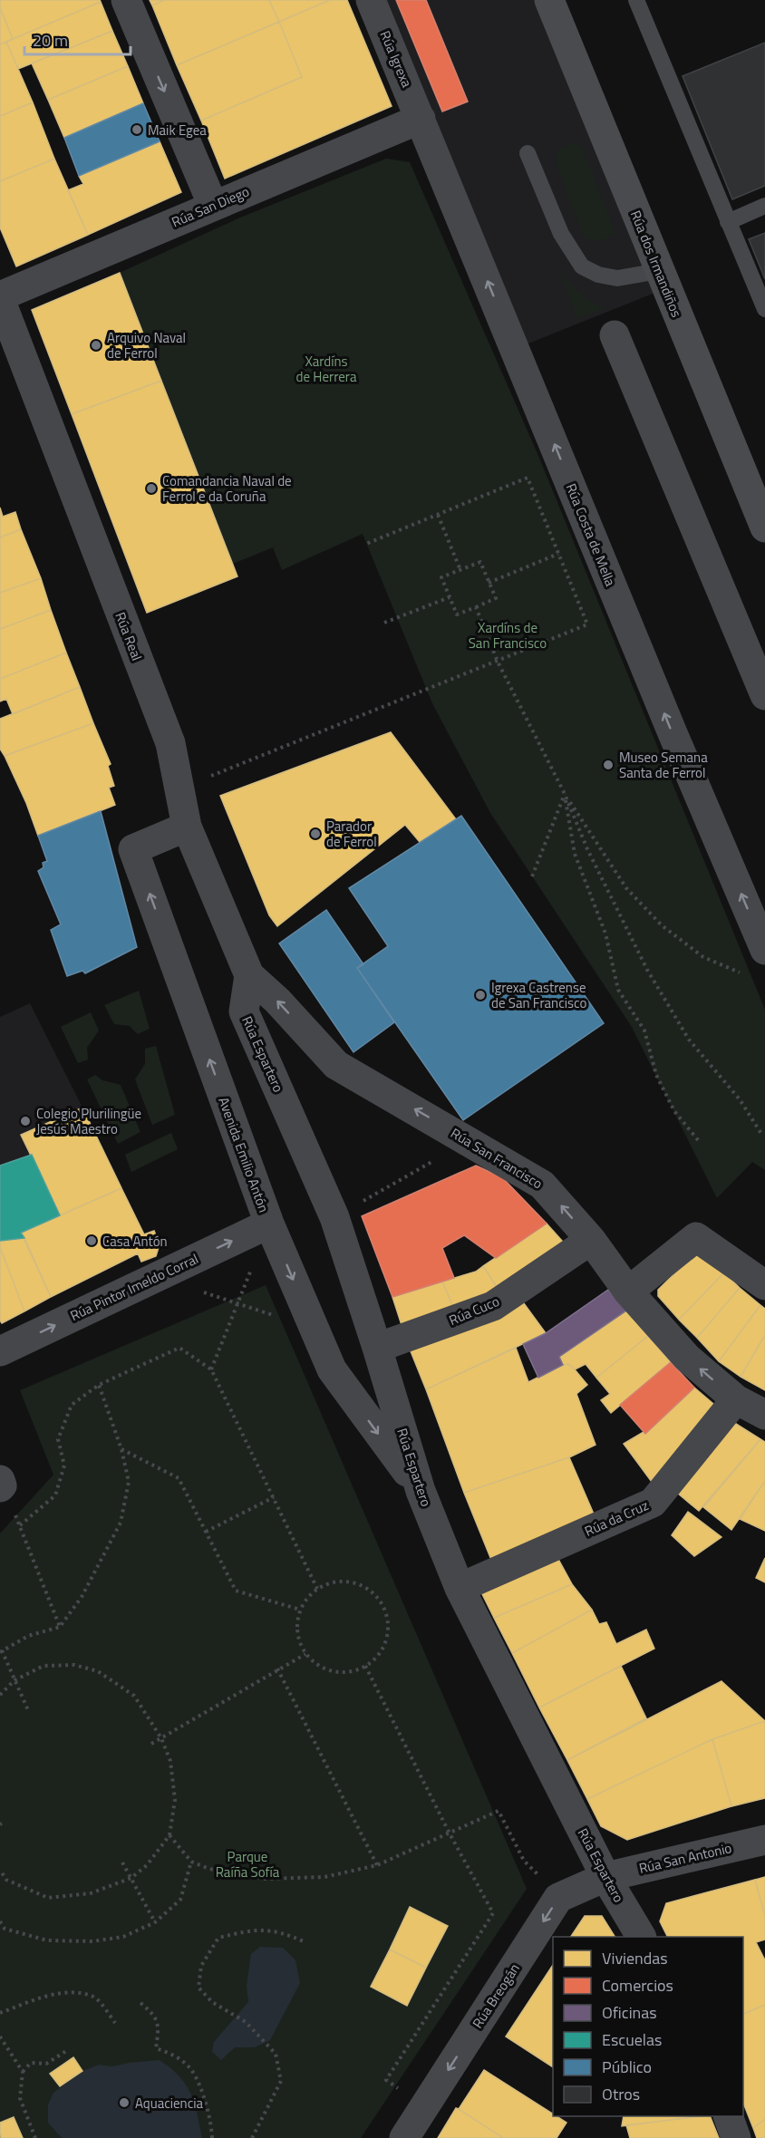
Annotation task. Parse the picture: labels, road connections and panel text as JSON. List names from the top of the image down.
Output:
{
  "streets": {
    "main road": ["Rúa dos Irmandiños"],
    "street": [
      "Rúa Igrexa",
      "Rúa San Diego",
      "Rúa Costa de Mella",
      "Rúa Real",
      "Rúa Espartero",
      "Avenida Emilio Antón",
      "Rúa San Francisco",
      "Rúa Pintor Imeldo Corral",
      "Rúa Cuco",
      "Rúa da Cruz",
      "Rúa San Antonio",
      "Rúa Breogán"
    ]
  },
  "crossings": [
    ["Rúa Igrexa", "Rúa San Diego"],
    ["Rúa Igrexa", "Rúa Costa de Mella"],
    ["Rúa San Diego", "Rúa Costa de Mella"],
    ["Rúa San Diego", "Rúa Real"],
    ["Rúa Real", "Rúa Espartero"],
    ["Rúa Real", "Avenida Emilio Antón"],
    ["Rúa Real", "Rúa San Francisco"],
    ["Rúa Espartero", "Avenida Emilio Antón"],
    ["Rúa Espartero", "Rúa San Francisco"],
    ["Rúa Espartero", "Rúa Cuco"],
    ["Rúa Espartero", "Rúa da Cruz"],
    ["Rúa Espartero", "Rúa San Antonio"],
    ["Rúa Espartero", "Rúa Breogán"],
    ["Avenida Emilio Antón", "Rúa Pintor Imeldo Corral"],
    ["Rúa San Francisco", "Rúa Cuco"],
    ["Rúa San Francisco", "Rúa da Cruz"],
    ["Rúa San Antonio", "Rúa Breogán"]
  ],
  "one_way": ["Rúa San Francisco", "Rúa Pintor Imeldo Corral", "Rúa Breogán"],
  "parks": ["Xardíns de Herrera", "Xardíns de San Francisco", "Parque Raíña Sofía"],
  "places": [
    "Maik Egea",
    "Arquivo Naval de Ferrol",
    "Comandancia Naval de Ferrol e da Coruña",
    "Museo Semana Santa de Ferrol",
    "Parador de Ferrol",
    "Igrexa Castrense de San Francisco",
    "Colegio Plurilingüe Jesús Maestro",
    "Casa Antón",
    "Aquaciencia"
  ],
  "legend": [
    "Viviendas",
    "Comercios",
    "Oficinas",
    "Escuelas",
    "Público",
    "Otros"
  ],
  "scale_bar": "20 m"
}
